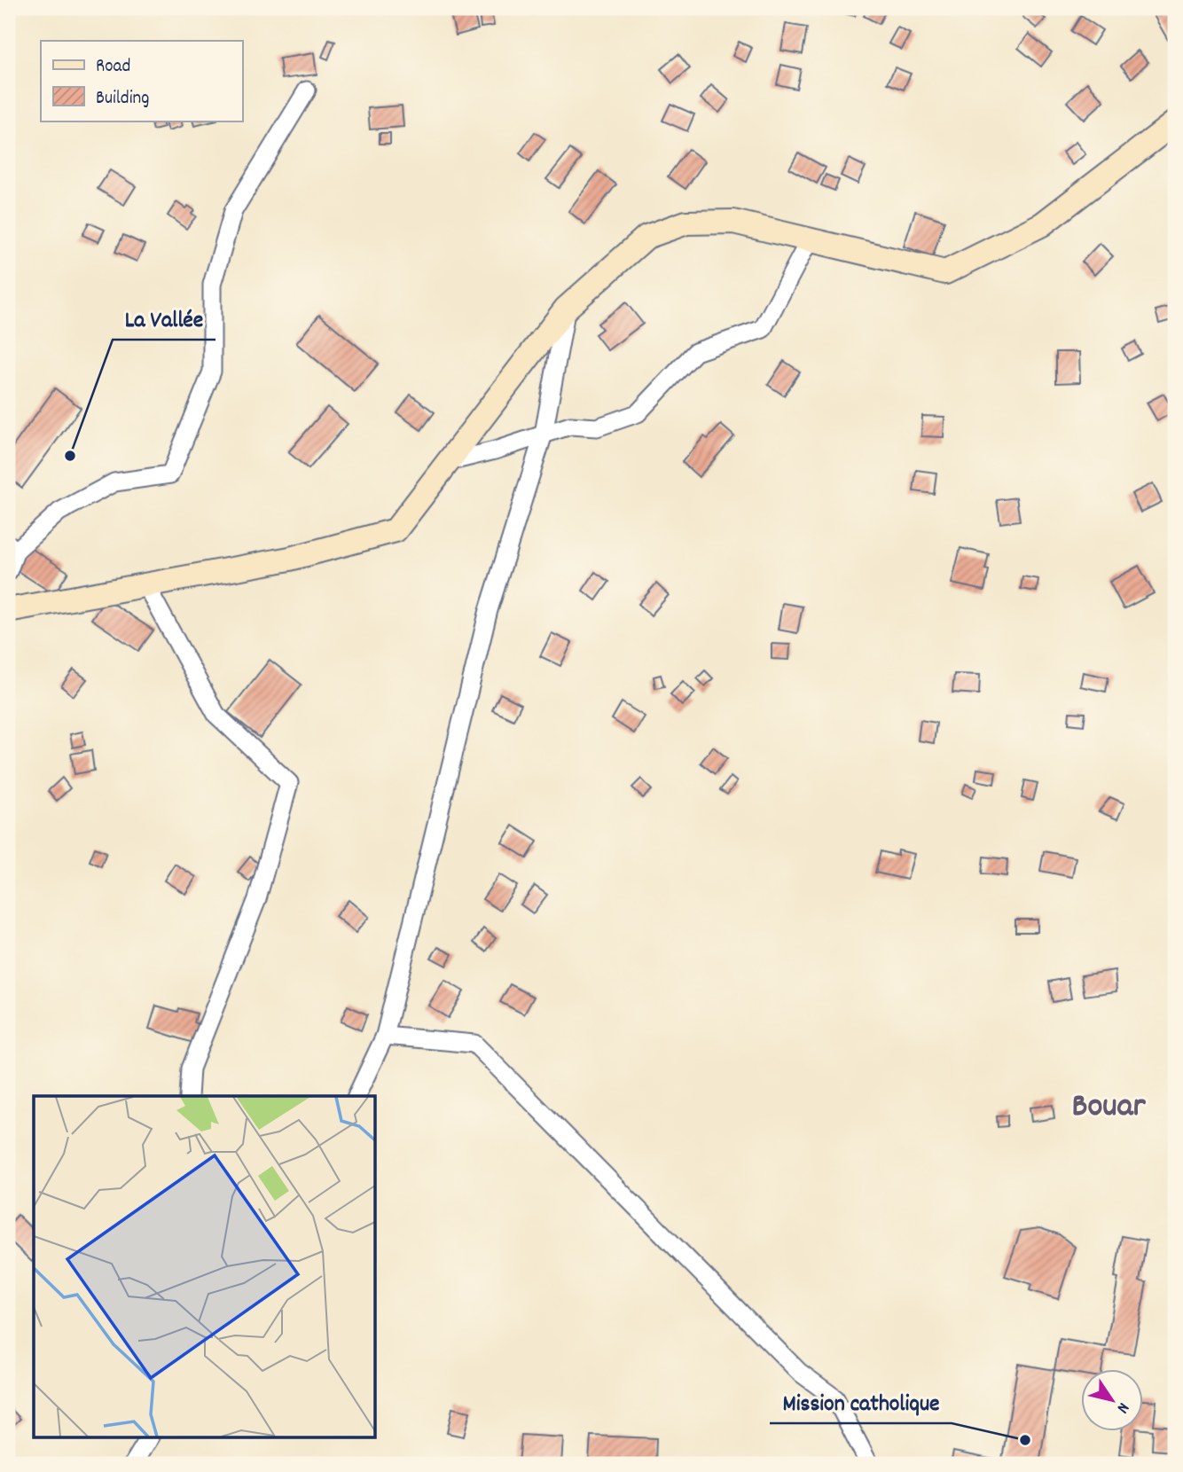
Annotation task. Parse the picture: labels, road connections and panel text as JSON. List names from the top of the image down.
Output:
{
  "districts": ["Bouar"],
  "places": ["La Vallée", "Mission catholique"],
  "legend": ["Road", "Building"],
  "north": "bottom right"
}
